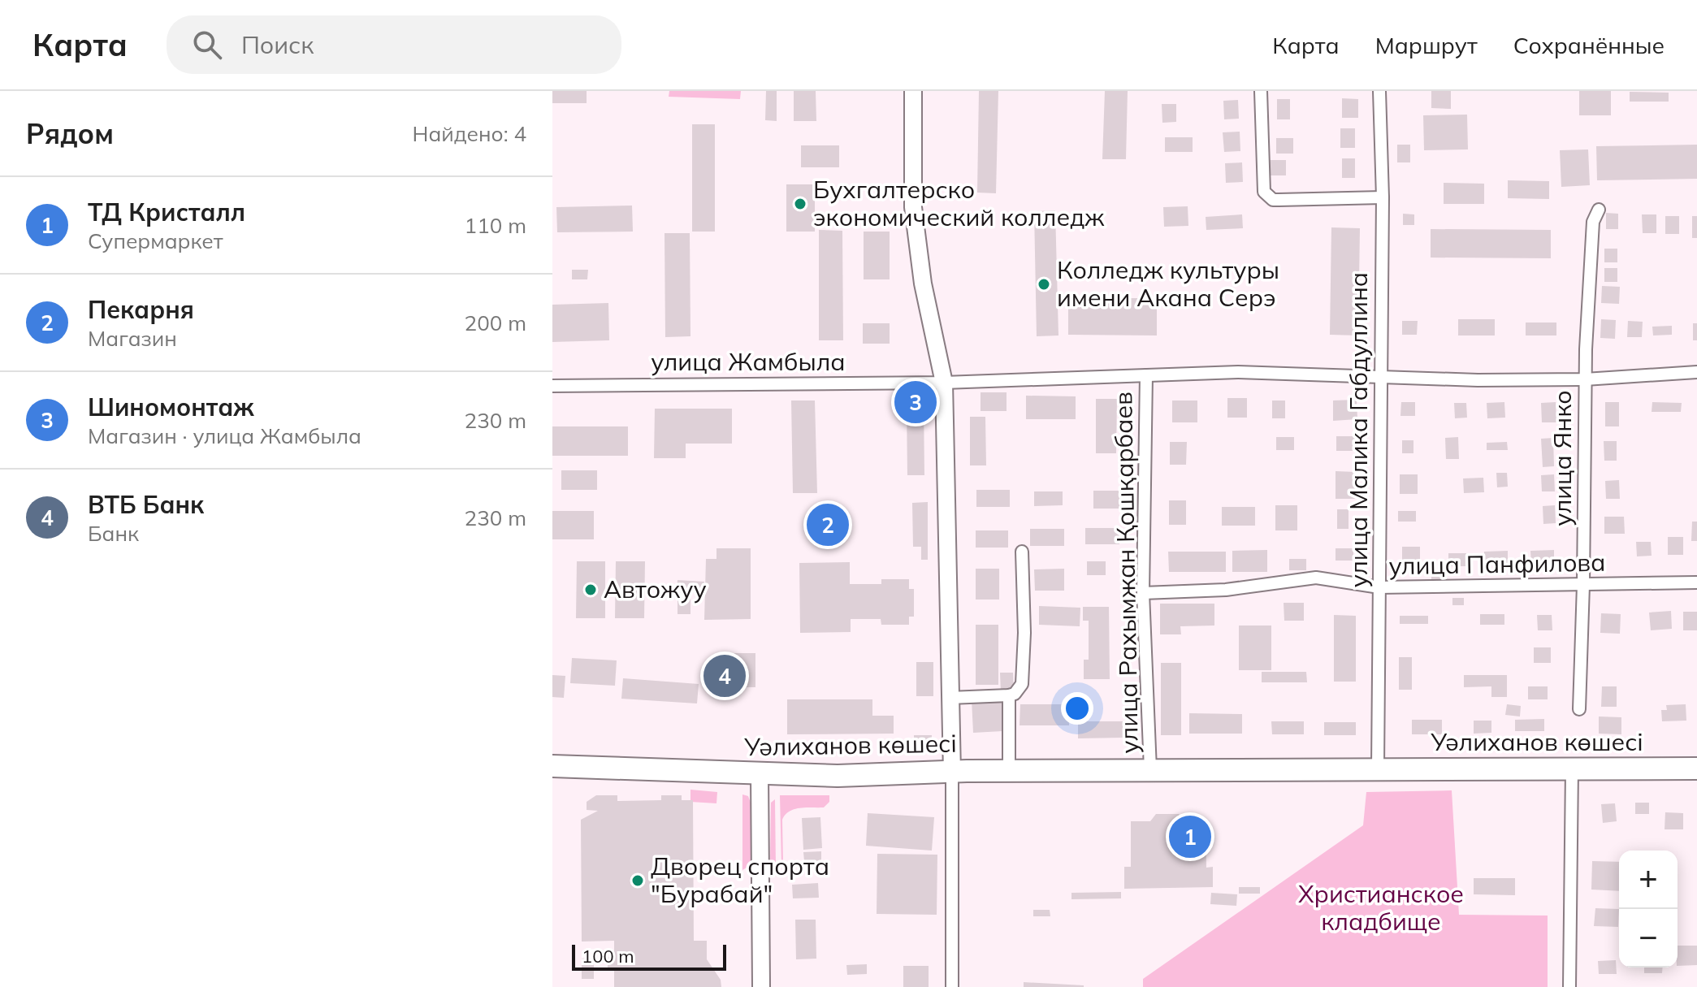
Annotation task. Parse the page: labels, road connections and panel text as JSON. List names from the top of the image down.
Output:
{
  "streets": {
    "highway": ["Уәлиханов көшесі"],
    "street": [
      "улица Жамбыла",
      "улица Малика Габдуллина",
      "улица Янко",
      "улица Панфилова",
      "улица Рахымжан Қошқарбаев"
    ]
  },
  "crossings": [
    ["улица Жамбыла", "улица Малика Габдуллина"],
    ["улица Жамбыла", "улица Янко"],
    ["улица Жамбыла", "улица Рахымжан Қошқарбаев"],
    ["улица Малика Габдуллина", "улица Панфилова"],
    ["улица Малика Габдуллина", "Уәлиханов көшесі"],
    ["улица Янко", "улица Панфилова"],
    ["улица Панфилова", "улица Рахымжан Қошқарбаев"],
    ["улица Рахымжан Қошқарбаев", "Уәлиханов көшесі"]
  ],
  "parks": ["Христианское кладбище"],
  "places": [
    "Бухгалтерско экономический колледж",
    "Колледж культуры имени Акана Серэ",
    "Автожуу",
    "Дворец спорта \"Бурабай\""
  ],
  "scale_bar": "100 m",
  "page": {
    "header": "Карта",
    "search": "Поиск",
    "nav": ["Карта", "Маршрут", "Сохранённые"],
    "heading": ["Рядом", "Найдено: 4"],
    "list": [
      {
        "mark": "1",
        "name": "ТД Кристалл",
        "note": "Супермаркет",
        "value": "110 m"
      },
      {
        "mark": "2",
        "name": "Пекарня",
        "note": "Магазин",
        "value": "200 m"
      },
      {
        "mark": "3",
        "name": "Шиномонтаж",
        "note": "Магазин · улица Жамбыла",
        "value": "230 m"
      },
      {
        "mark": "4",
        "name": "ВТБ Банк",
        "note": "Банк",
        "value": "230 m"
      }
    ],
    "pins": [
      "3",
      "2",
      "4",
      "1"
    ],
    "map_buttons": ["+", "−"],
    "scale": "100 m"
  }
}
